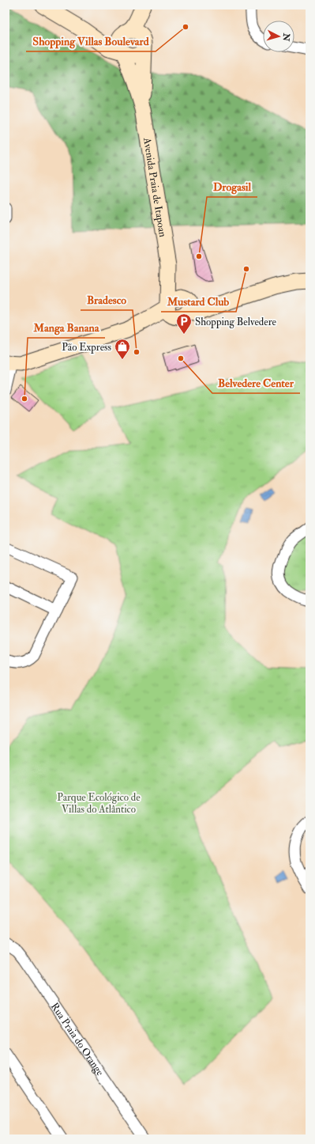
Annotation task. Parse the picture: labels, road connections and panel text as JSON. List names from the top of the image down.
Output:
{
  "streets": {
    "street": ["Avenida Praia de Itapoan", "Rua Praia do Orange"]
  },
  "parks": ["Parque Ecológico de Villas do Atlântico"],
  "places": {
    "other": [
      "Shopping Villas Boulevard",
      "Drogasil",
      "Mustard Club",
      "Bradesco",
      "Belvedere Center",
      "Manga Banana"
    ],
    "parking": ["Shopping Belvedere"],
    "shop": ["Pão Express"]
  },
  "north": "right"
}
